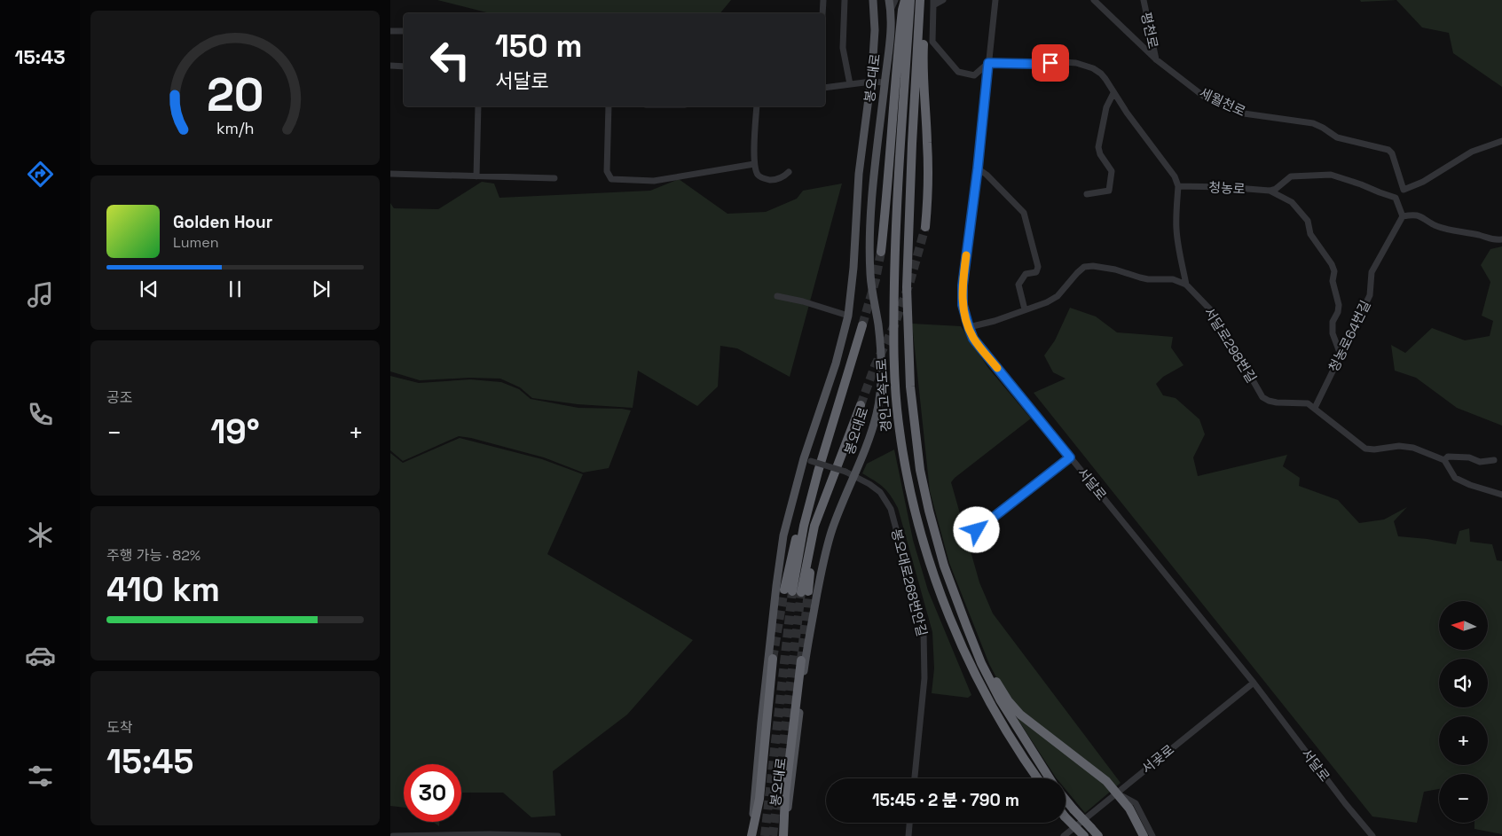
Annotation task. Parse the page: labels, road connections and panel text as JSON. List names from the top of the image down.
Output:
{
  "streets": {
    "highway": ["봉오대로", "경인고속도로"],
    "street": [
      "평천로",
      "세월천로",
      "청농로",
      "청농로64번길",
      "서달로298번길",
      "서달로",
      "봉오대로268번안길",
      "서곶로"
    ]
  },
  "crossings": [
    ["평천로", "세월천로"],
    ["봉오대로", "봉오대로268번안길"],
    ["청농로64번길", "서달로298번길"],
    ["서달로298번길", "서달로"],
    ["서달로", "서곶로"]
  ],
  "north": "left",
  "page": {
    "tabs": "15:43",
    "turn": ["150 m", "서달로"],
    "song": ["Golden Hour", "Lumen"],
    "tile": [
      "공조",
      ["주행 가능 · 82%", "410 km"],
      ["도착", "15:45"]
    ],
    "heat": ["−", "19°", "+"],
    "map_buttons": ["+", "−"],
    "limit": "30",
    "trip": "15:45 · 2 분 · 790 m",
    "gauge": ["20", "km/h"]
  }
}
